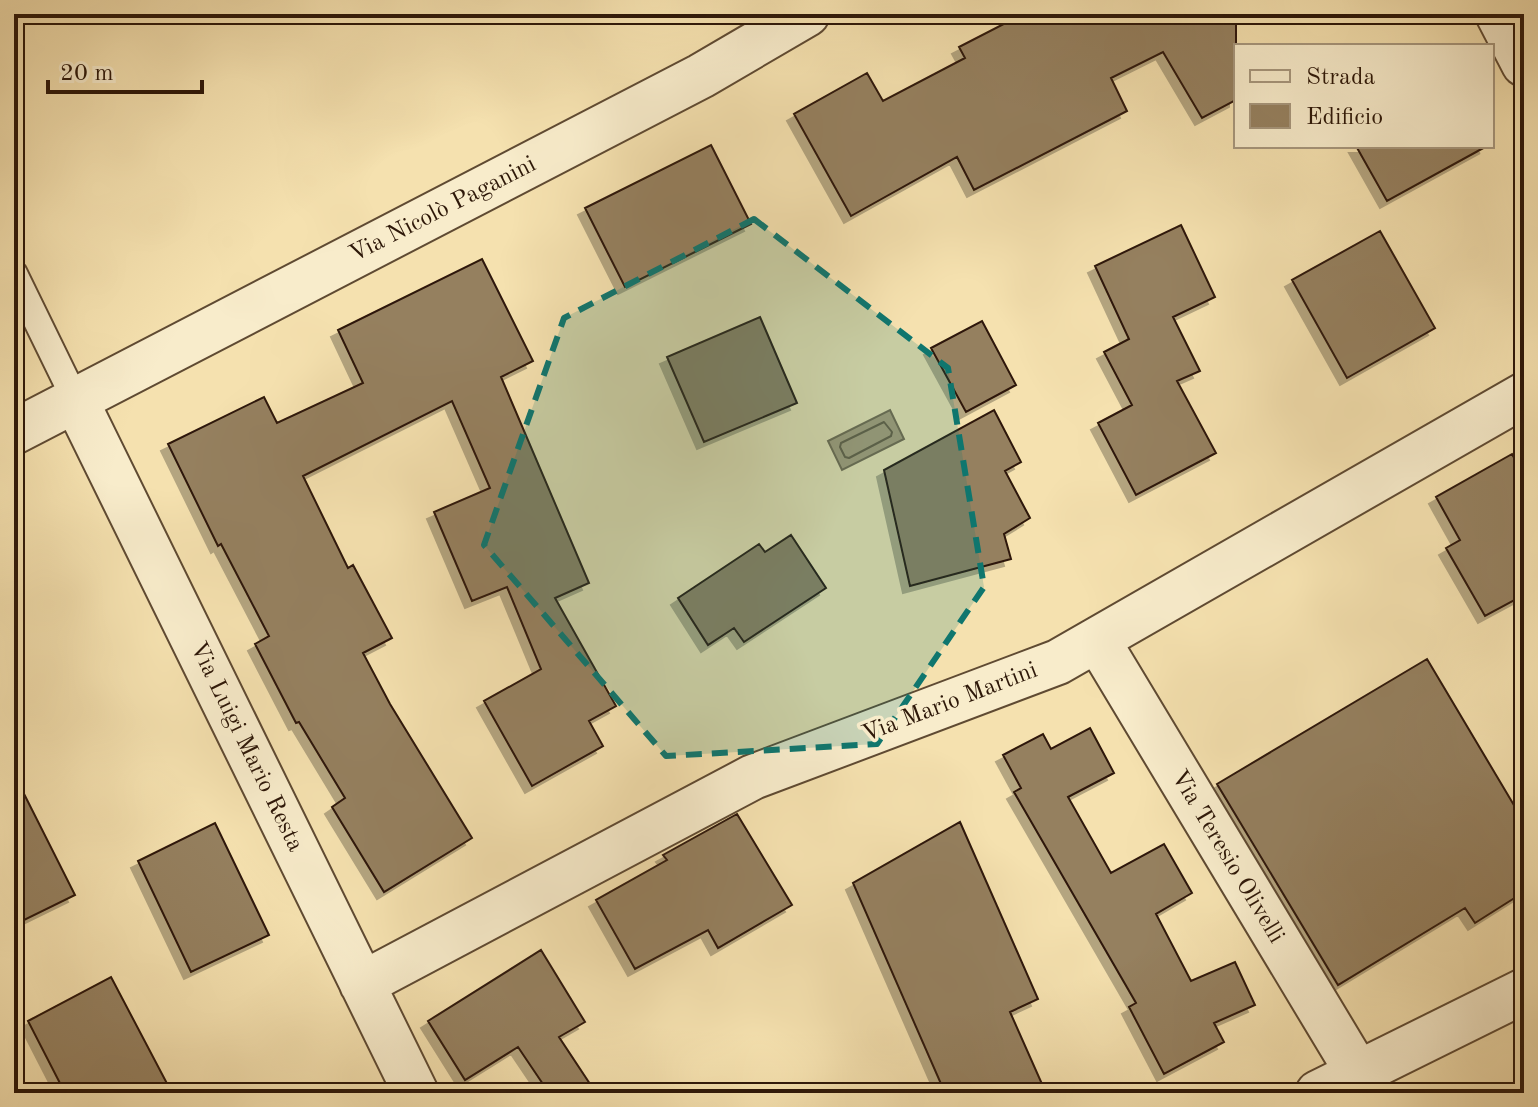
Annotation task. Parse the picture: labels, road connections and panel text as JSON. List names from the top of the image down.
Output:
{
  "streets": {
    "street": [
      "Via Nicolò Paganini",
      "Via Mario Martini",
      "Via Luigi Mario Resta",
      "Via Teresio Olivelli"
    ]
  },
  "crossings": [
    ["Via Nicolò Paganini", "Via Luigi Mario Resta"],
    ["Via Mario Martini", "Via Luigi Mario Resta"],
    ["Via Mario Martini", "Via Teresio Olivelli"]
  ],
  "legend": ["Strada", "Edificio"],
  "scale_bar": "20 m"
}
